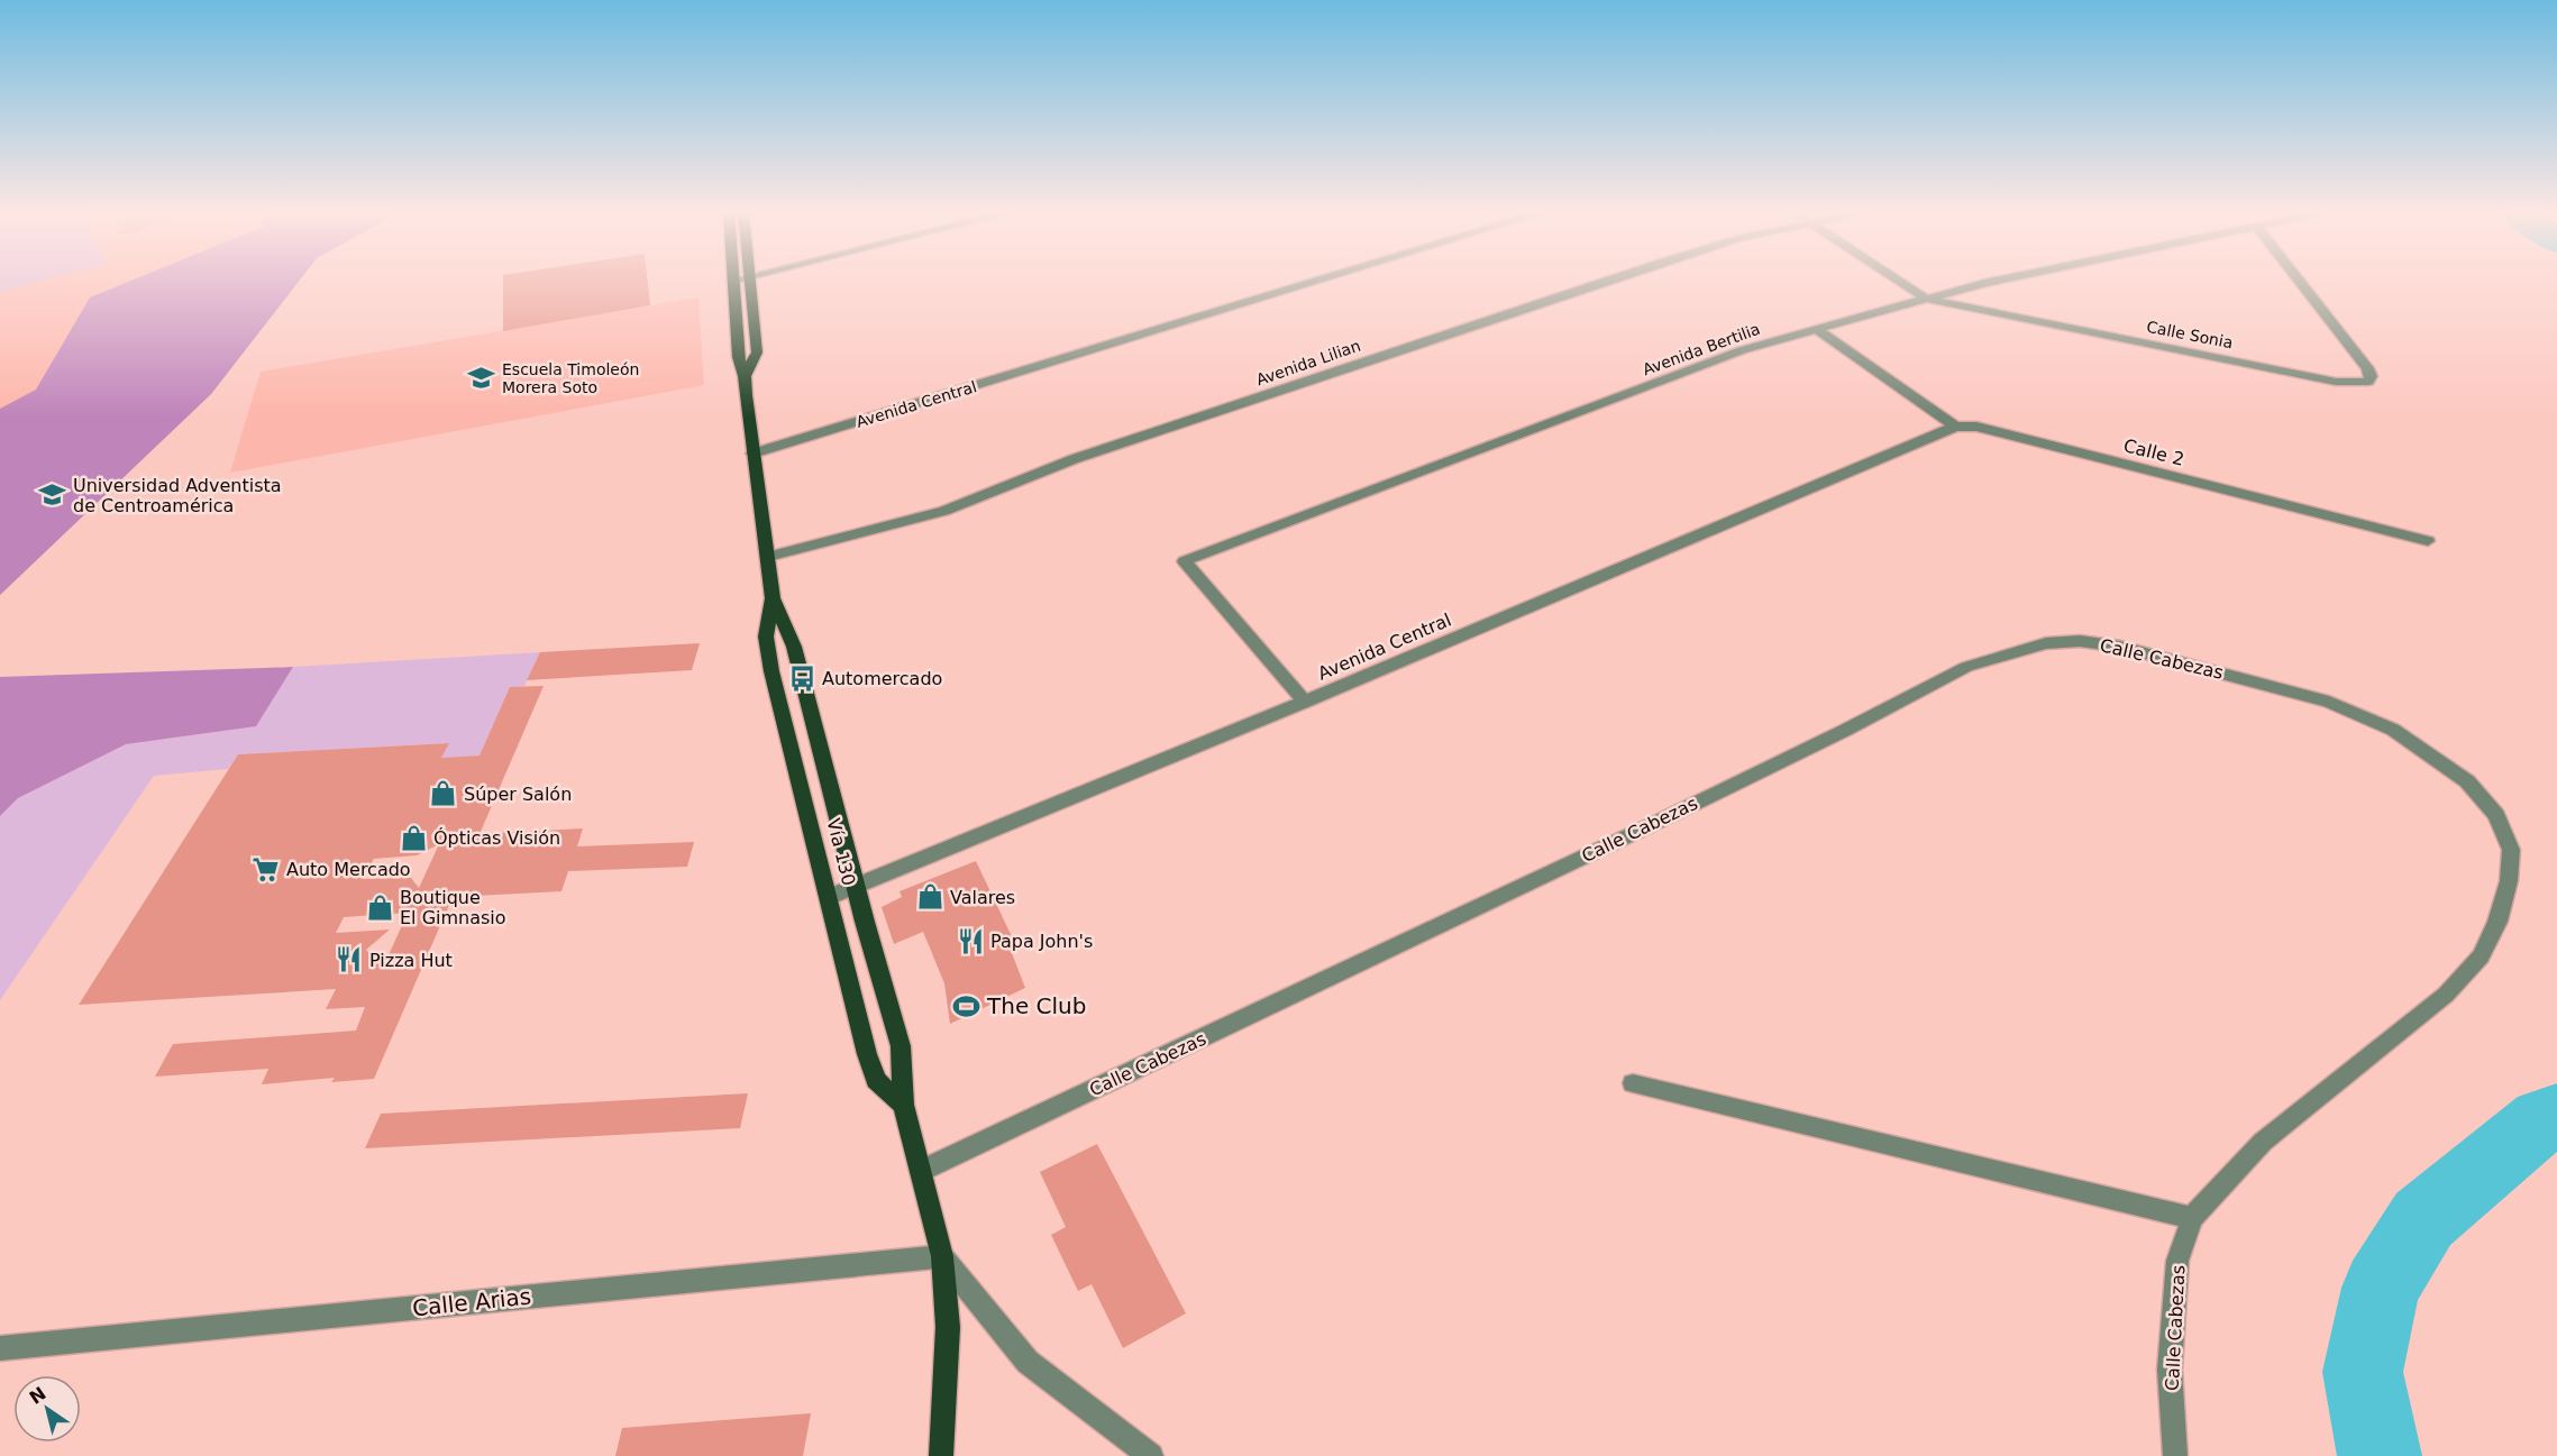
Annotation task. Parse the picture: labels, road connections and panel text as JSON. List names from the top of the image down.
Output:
{
  "streets": {
    "main road": ["Vía 130"],
    "street": [
      "Calle Sonia",
      "Avenida Bertilia",
      "Avenida Lilian",
      "Avenida Central",
      "Calle 2",
      "Calle Cabezas",
      "Calle Arias"
    ]
  },
  "crossings": [
    ["Calle Sonia", "Avenida Bertilia"],
    ["Avenida Bertilia", "Avenida Central"],
    ["Avenida Lilian", "Vía 130"],
    ["Avenida Central", "Calle 2"],
    ["Avenida Central", "Vía 130"],
    ["Calle Cabezas", "Vía 130"],
    ["Vía 130", "Calle Arias"]
  ],
  "places": {
    "school or university": ["Escuela Timoleón Morera Soto", "Universidad Adventista de Centroamérica"],
    "bus stop": ["Automercado"],
    "shop": [
      "Súper Salón",
      "Ópticas Visión",
      "Valares",
      "Boutique El Gimnasio"
    ],
    "supermarket": ["Auto Mercado"],
    "restaurant": ["Papa John's", "Pizza Hut"],
    "sports": ["The Club"]
  },
  "north": "top left"
}
